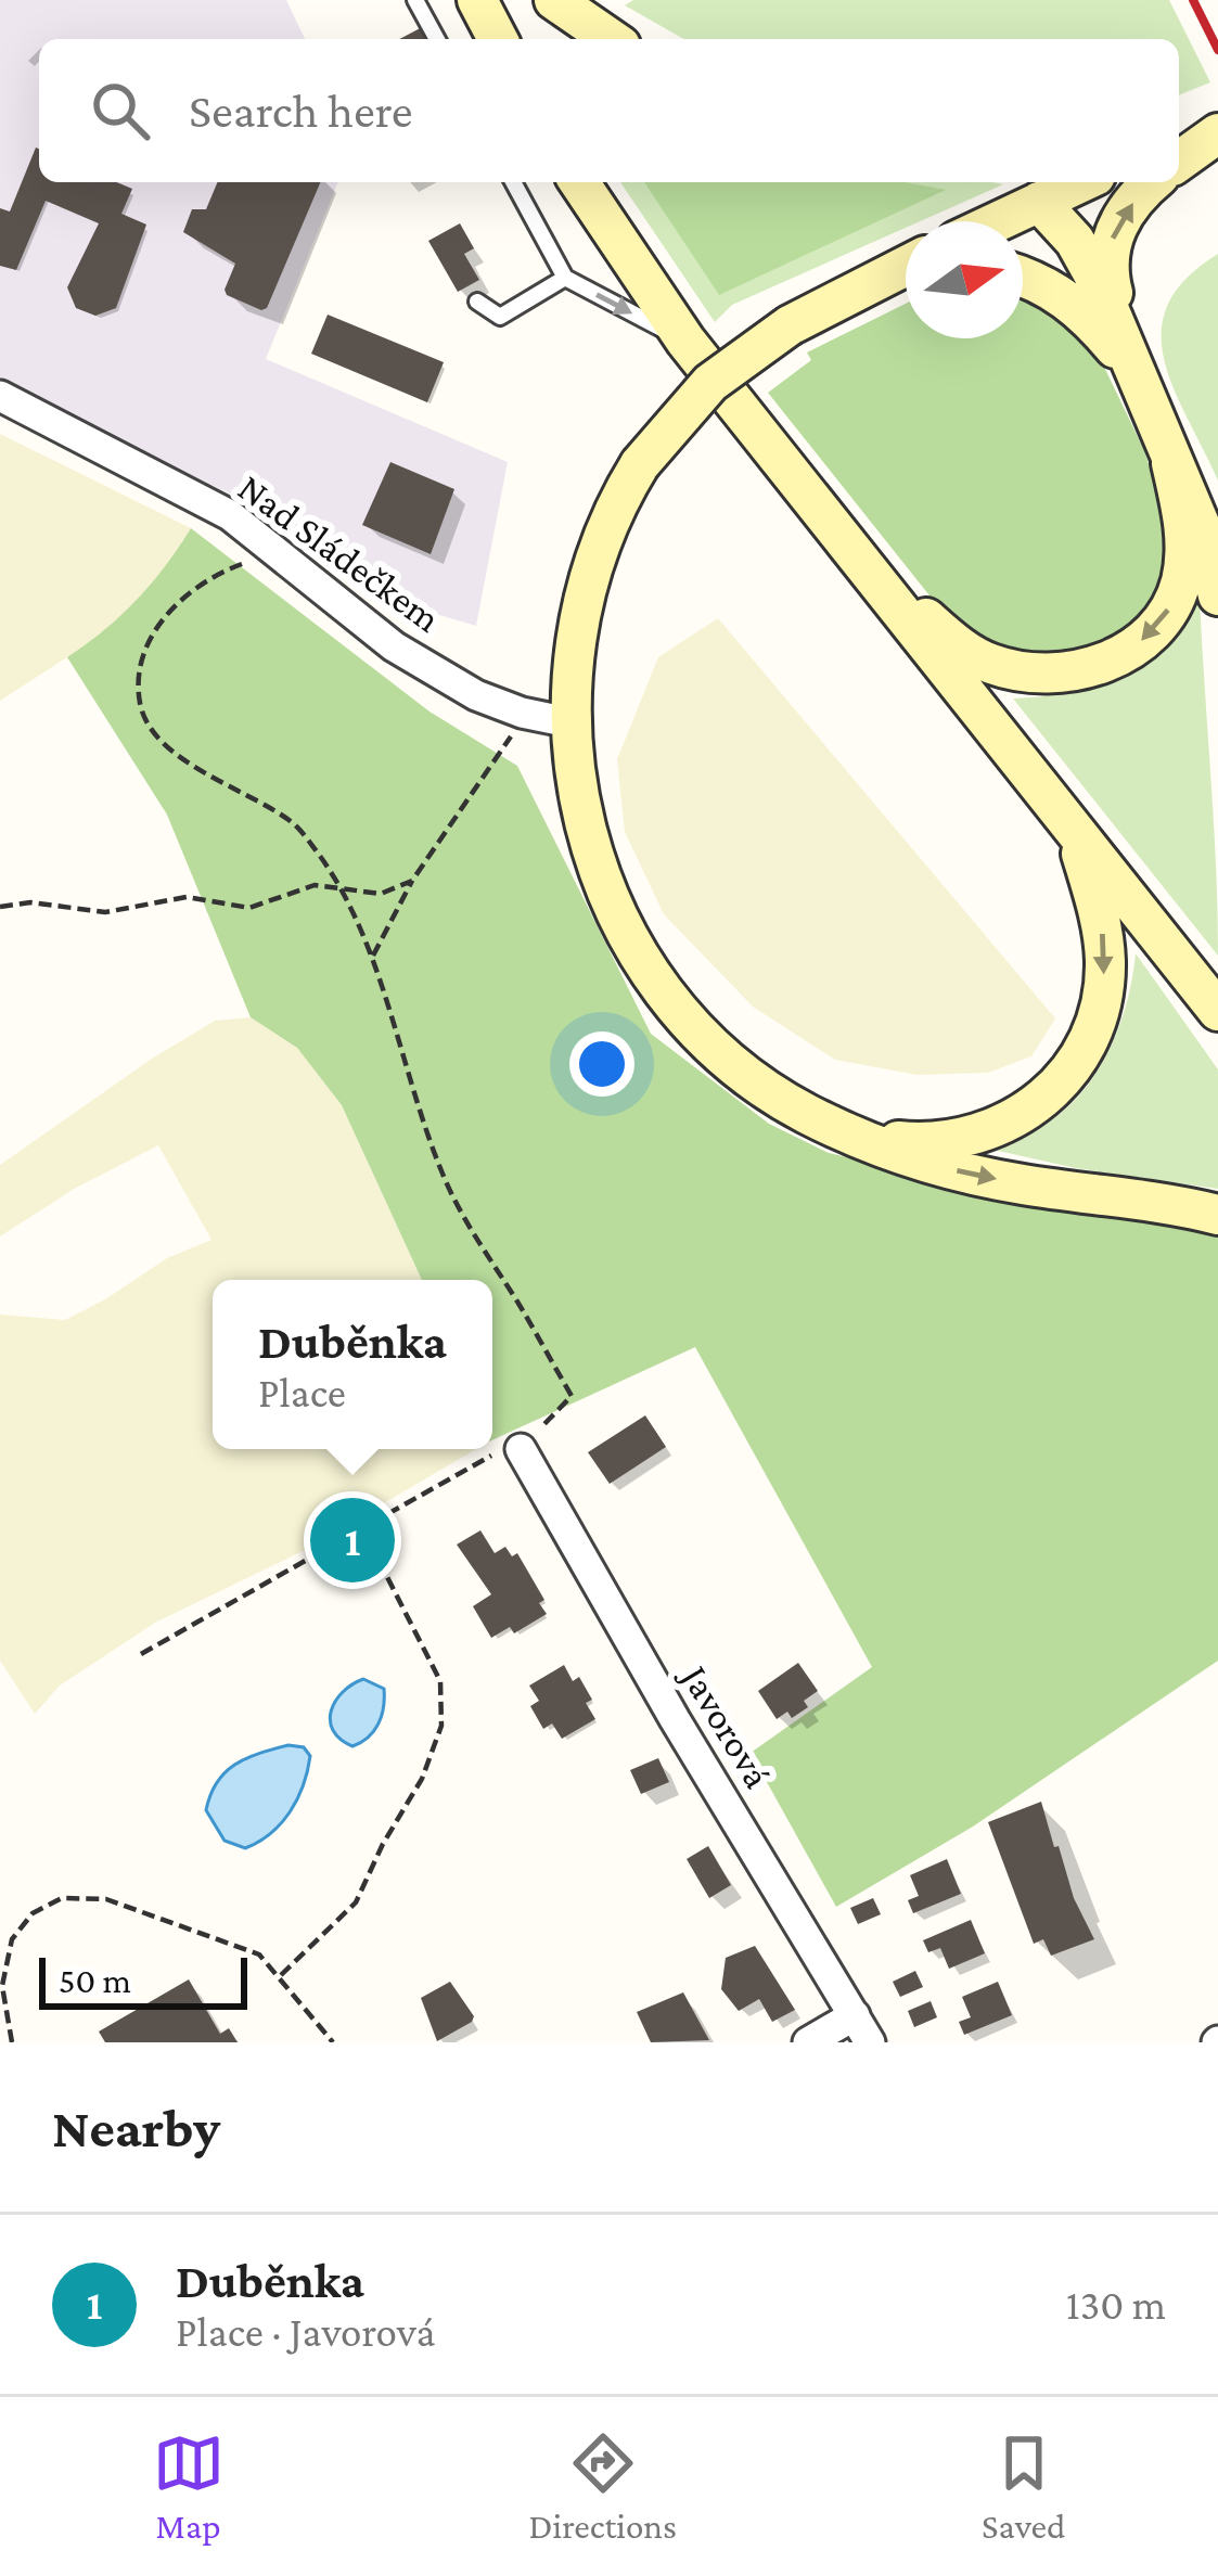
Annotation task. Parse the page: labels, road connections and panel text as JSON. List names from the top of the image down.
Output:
{
  "streets": {
    "street": ["Nad Sládečkem", "Javorová"]
  },
  "scale_bar": "50 m",
  "north": "right",
  "page": {
    "search": "Search here",
    "popup": ["Duběnka", "Place"],
    "pins": "1",
    "scale": "50 m",
    "heading": "Nearby",
    "list": [
      {
        "mark": "1",
        "name": "Duběnka",
        "note": "Place · Javorová",
        "value": "130 m"
      }
    ],
    "nav": ["Map", "Directions", "Saved"]
  }
}
